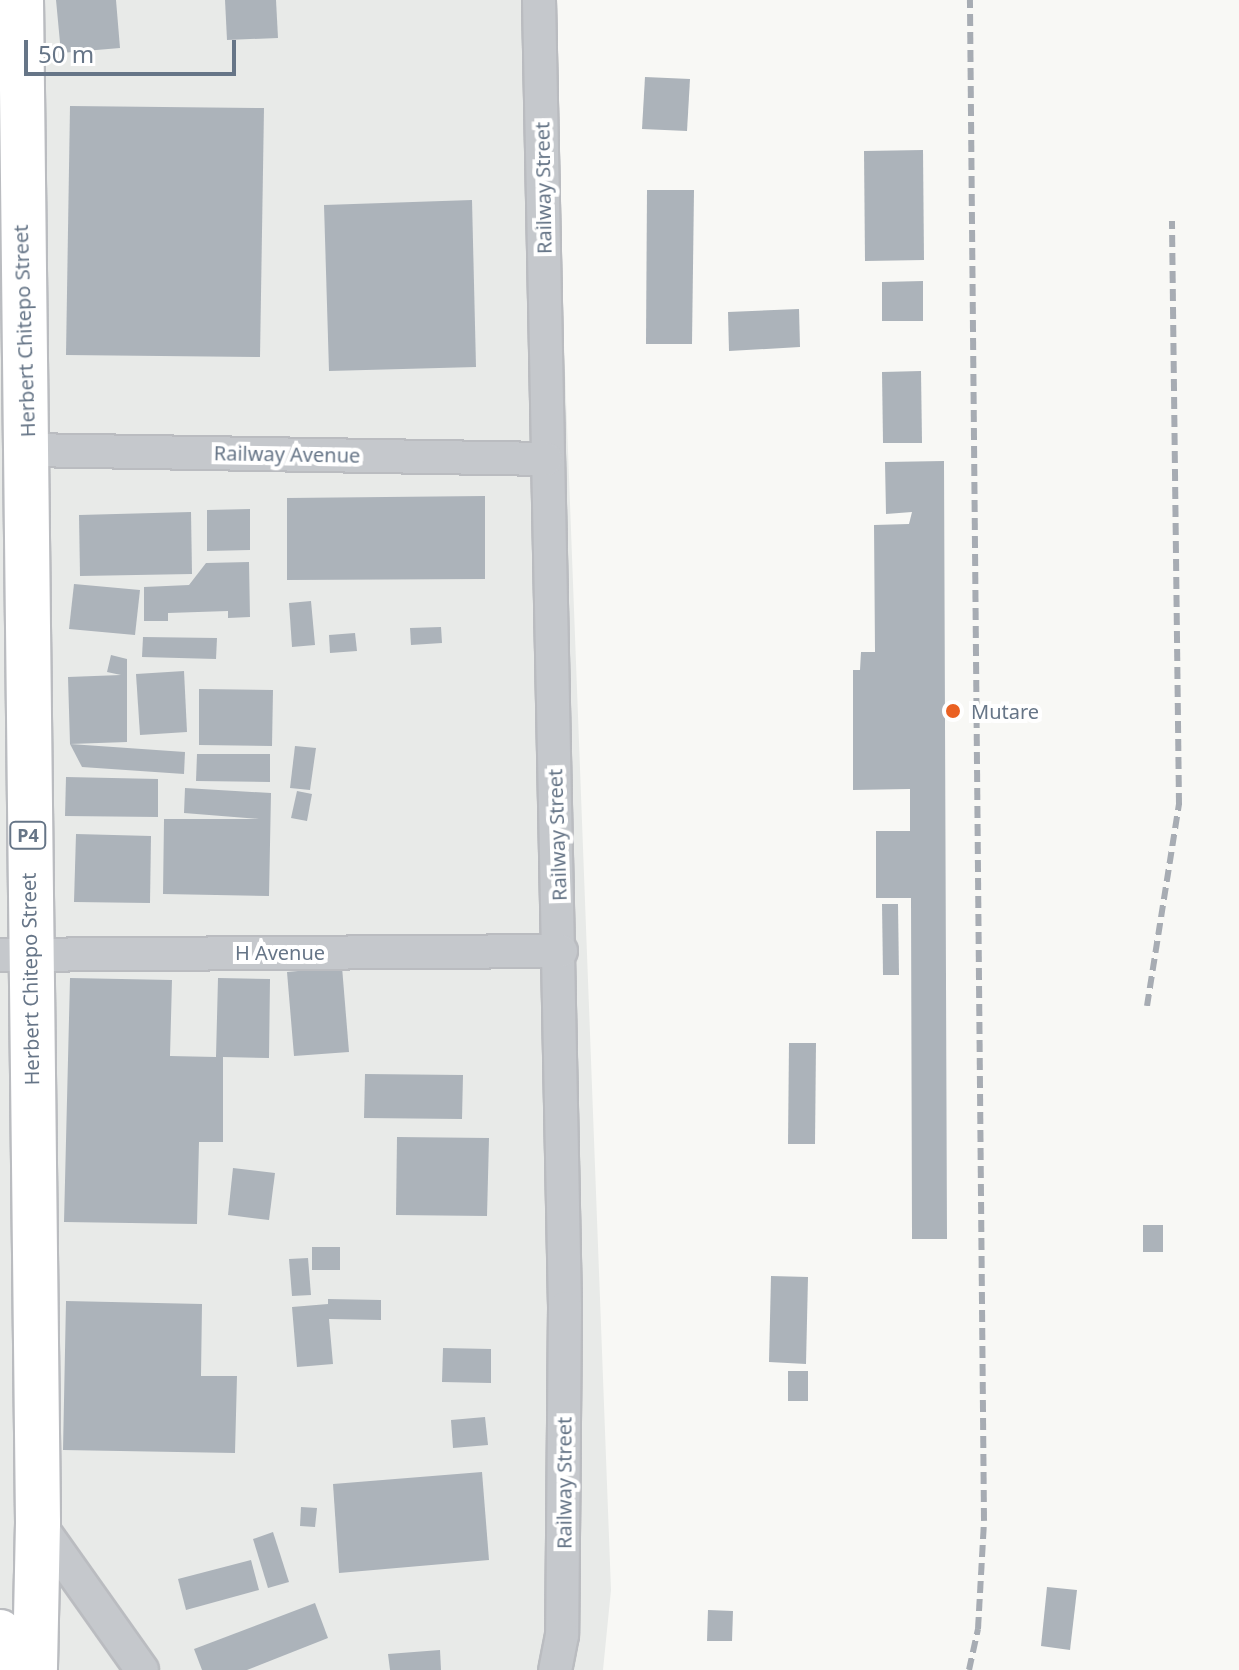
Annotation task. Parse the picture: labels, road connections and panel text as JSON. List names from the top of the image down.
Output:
{
  "streets": {
    "highway": ["Herbert Chitepo Street", "P4"],
    "street": ["Railway Street", "Railway Avenue", "H Avenue"]
  },
  "crossings": [
    ["Railway Street", "Railway Avenue"],
    ["Railway Street", "H Avenue"],
    ["Herbert Chitepo Street", "Railway Avenue"],
    ["Herbert Chitepo Street", "H Avenue"]
  ],
  "places": ["Mutare"],
  "scale_bar": "50 m"
}
